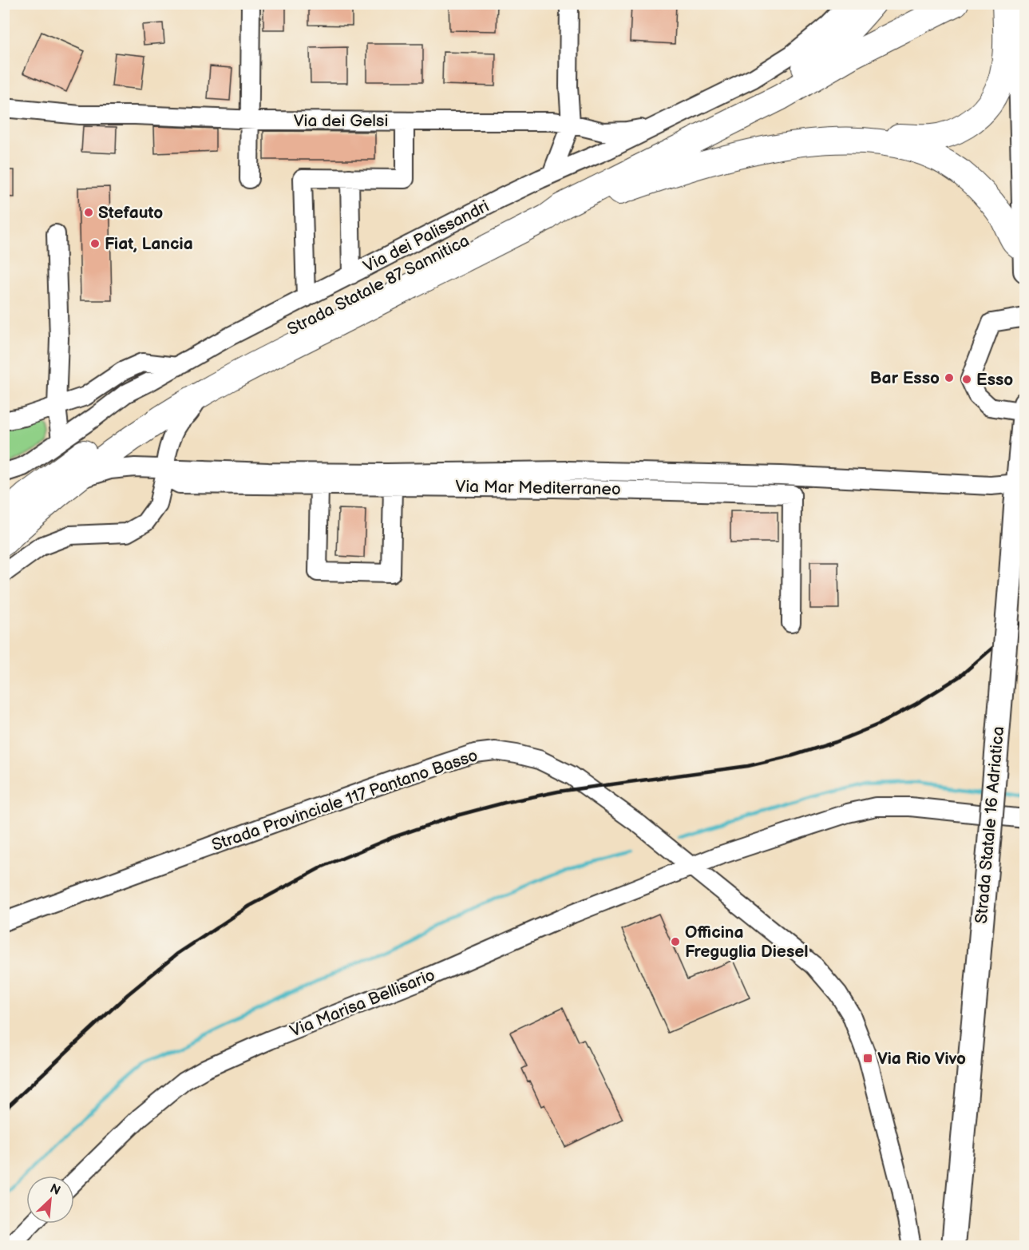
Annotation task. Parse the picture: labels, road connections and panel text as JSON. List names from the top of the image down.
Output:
{
  "streets": {
    "highway": ["Strada Statale 87 Sannitica"],
    "main road": ["Strada Statale 16 Adriatica"],
    "street": [
      "Via dei Gelsi",
      "Via dei Palissandri",
      "Via Mar Mediterraneo",
      "Strada Provinciale 117 Pantano Basso",
      "Via Marisa Bellisario"
    ]
  },
  "crossings": [
    ["Via dei Gelsi", "Via dei Palissandri"],
    ["Strada Provinciale 117 Pantano Basso", "Via Marisa Bellisario"]
  ],
  "places": {
    "other": [
      "Stefauto",
      "Fiat, Lancia",
      "Bar Esso",
      "Esso",
      "Officina Freguglia Diesel"
    ],
    "transit": ["Via Rio Vivo"]
  },
  "north": "top right"
}
